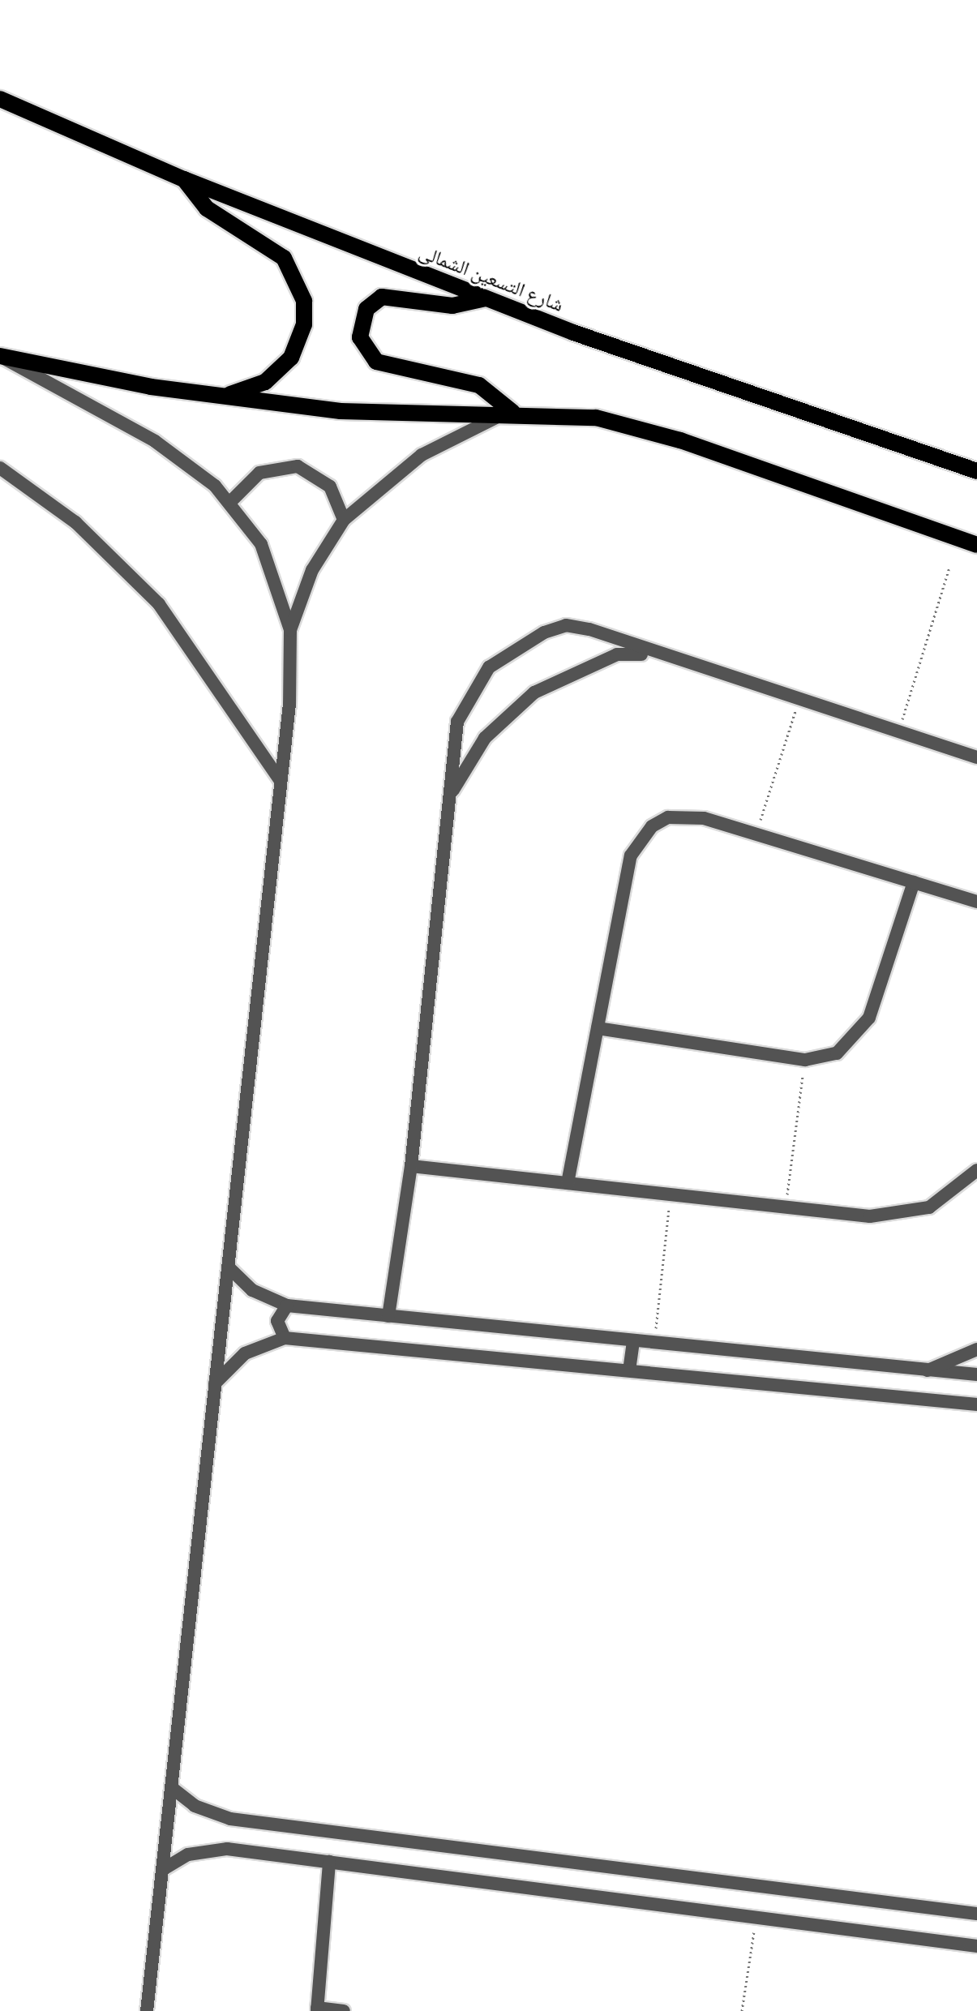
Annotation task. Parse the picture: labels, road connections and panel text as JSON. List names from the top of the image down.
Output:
{
  "streets": {
    "main road": ["شارع التسعين الشمالى"]
  }
}
